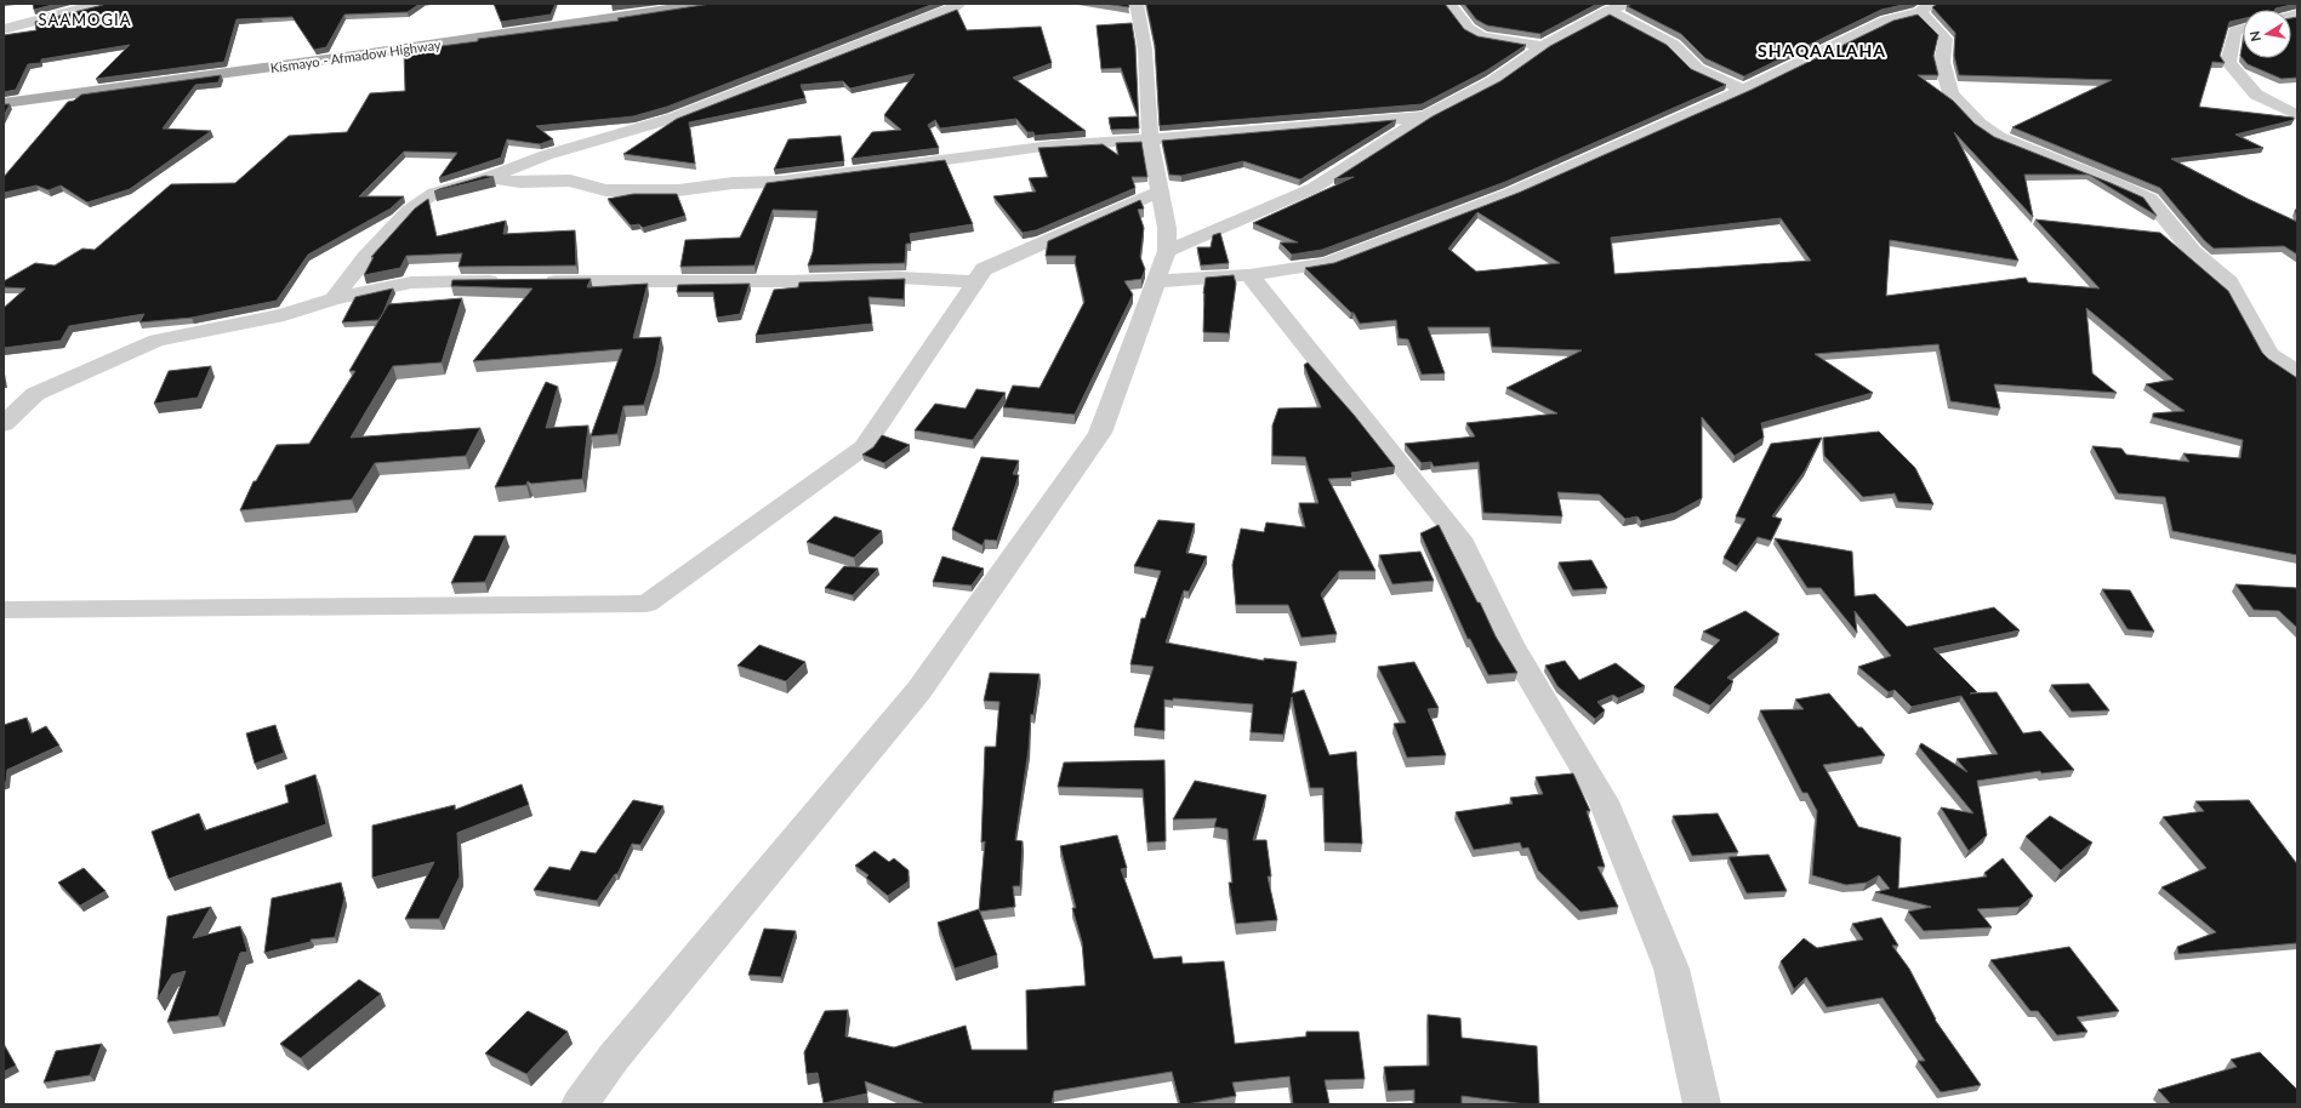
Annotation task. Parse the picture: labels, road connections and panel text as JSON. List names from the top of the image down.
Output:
{
  "streets": {
    "main road": ["Kismayo - Afmadow Highway"]
  },
  "districts": ["SAAMOGIA", "SHAQAALAHA"],
  "north": "left"
}
